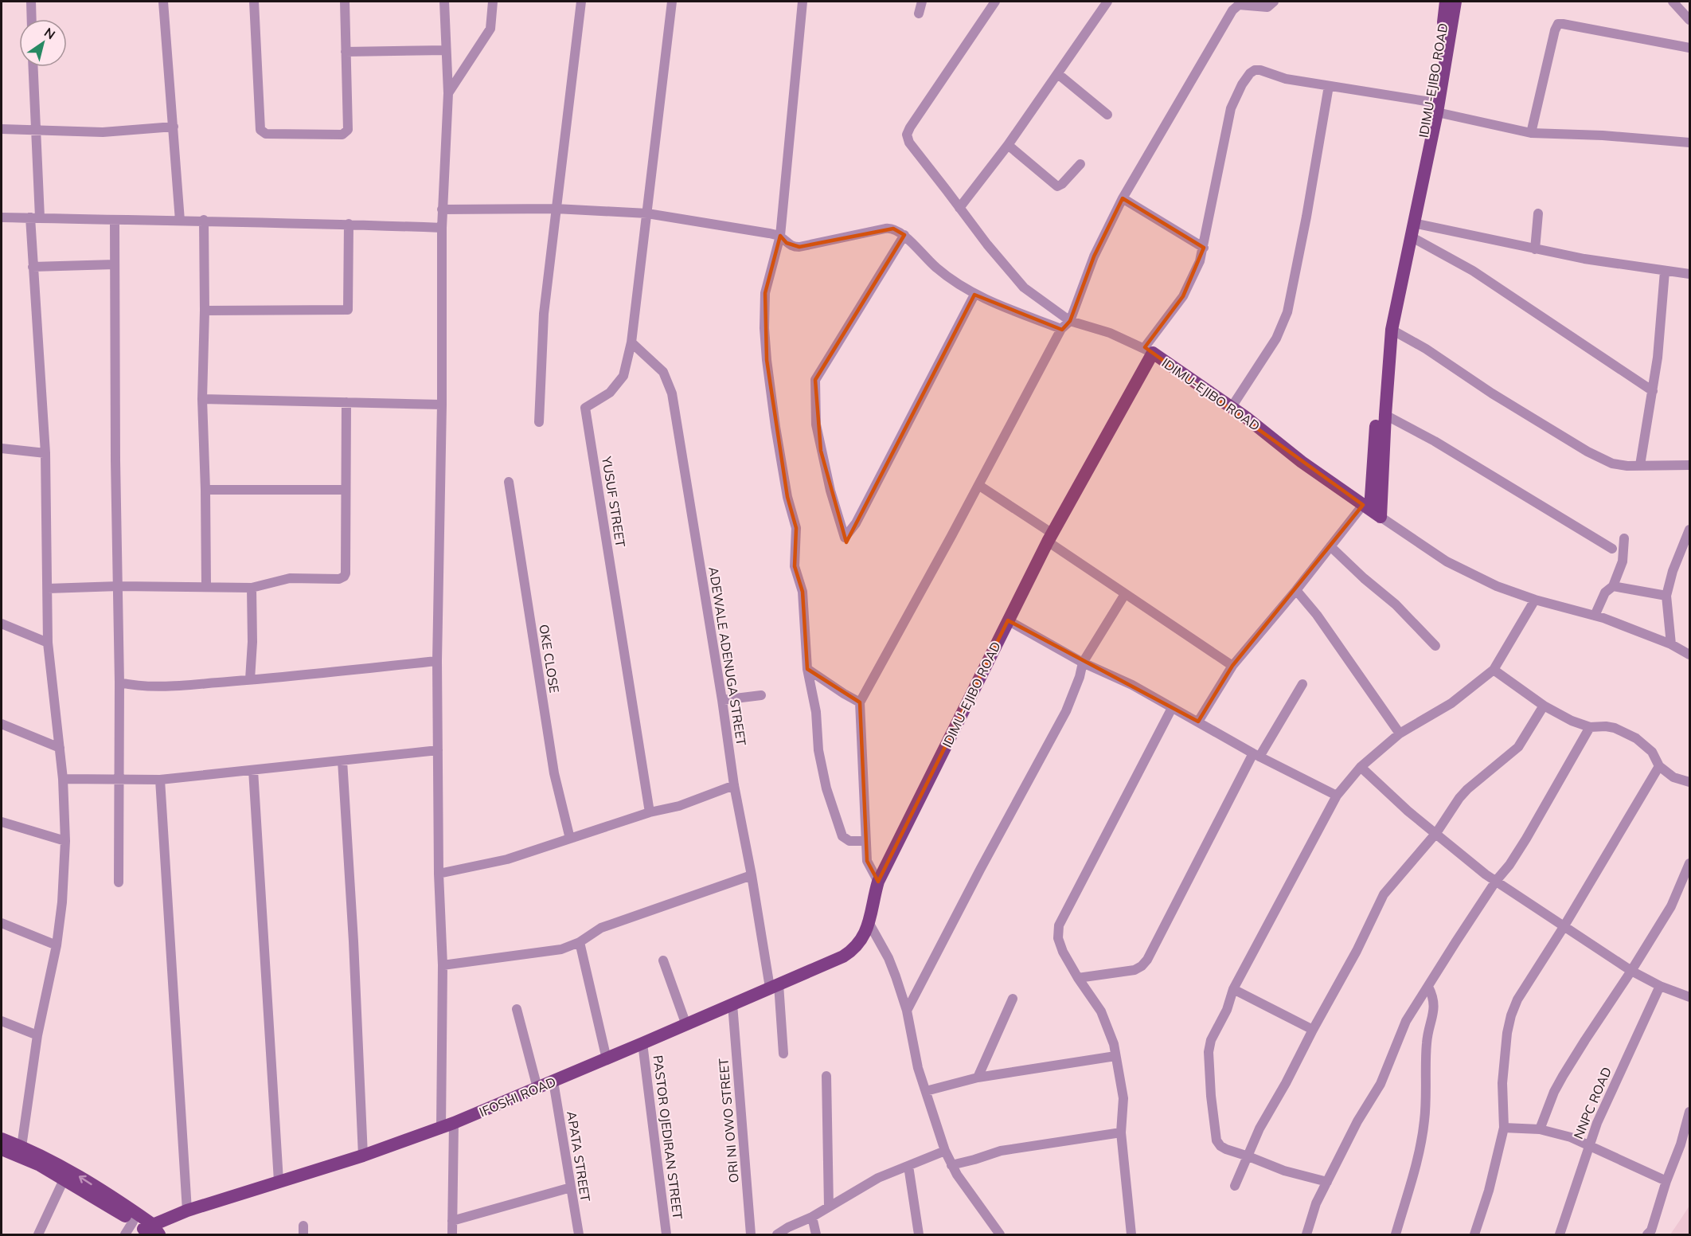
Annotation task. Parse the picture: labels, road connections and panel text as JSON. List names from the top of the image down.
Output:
{
  "streets": {
    "main road": ["IDIMU-EJIBO ROAD", "IFOSHI ROAD"],
    "street": [
      "YUSUF STREET",
      "ADEWALE ADENUGA STREET",
      "OKE CLOSE",
      "NNPC ROAD",
      "ORI NI OWO STREET",
      "PASTOR OJEDIRAN STREET",
      "APATA STREET"
    ]
  },
  "crossings": [
    ["IDIMU-EJIBO ROAD", "IFOSHI ROAD"],
    ["YUSUF STREET", "ADEWALE ADENUGA STREET"],
    ["ADEWALE ADENUGA STREET", "IFOSHI ROAD"],
    ["IFOSHI ROAD", "ORI NI OWO STREET"],
    ["IFOSHI ROAD", "PASTOR OJEDIRAN STREET"],
    ["IFOSHI ROAD", "APATA STREET"]
  ],
  "north": "top right"
}
